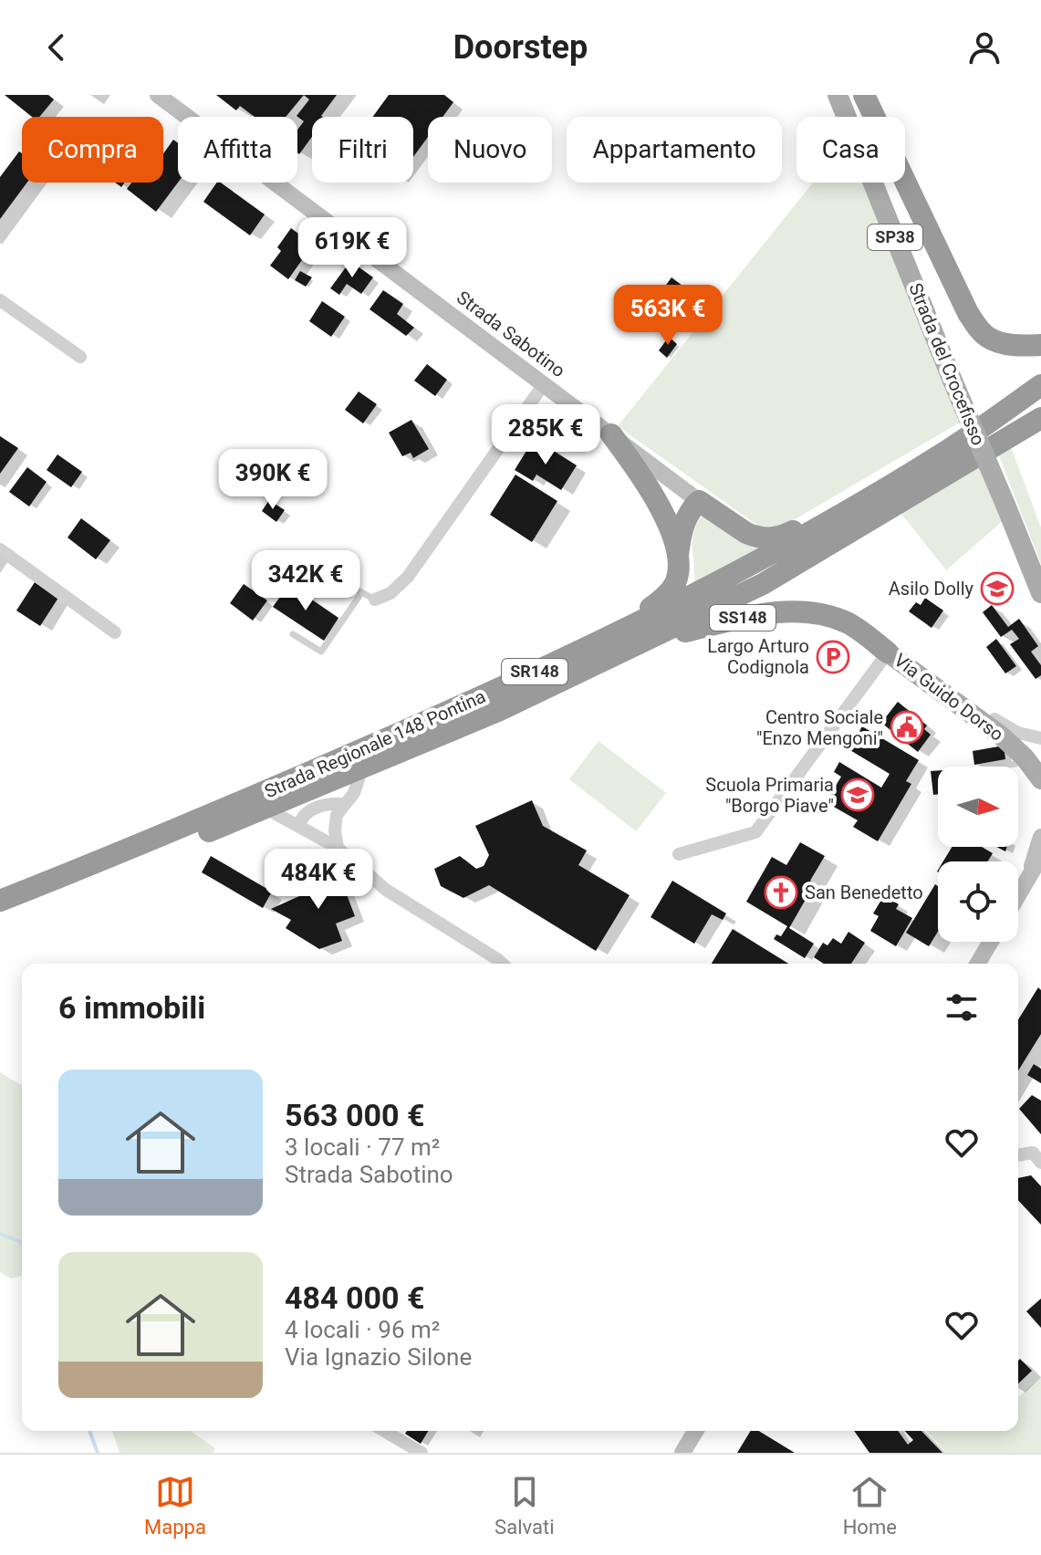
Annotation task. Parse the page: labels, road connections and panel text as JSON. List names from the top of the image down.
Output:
{
  "streets": {
    "highway": ["SS148", "SR148", "Strada Regionale 148 Pontina"],
    "main road": ["SP38", "Strada del Crocefisso", "Via Guido Dorso"],
    "street": ["Strada Sabotino"]
  },
  "crossings": [
    ["SS148", "Via Guido Dorso"],
    ["SS148", "Strada Regionale 148 Pontina"]
  ],
  "places": {
    "school or university": ["Asilo Dolly", "Scuola Primaria \"Borgo Piave\""],
    "parking": ["Largo Arturo Codignola"],
    "public building": ["Centro Sociale \"Enzo Mengoni\""],
    "church": ["San Benedetto"]
  },
  "north": "right",
  "page": {
    "header": "Doorstep",
    "chip": [
      "Compra",
      "Affitta",
      "Filtri",
      "Nuovo",
      "Appartamento",
      "Casa"
    ],
    "price": [
      "619K €",
      "563K €",
      "285K €",
      "390K €",
      "342K €",
      "484K €"
    ],
    "heading": "6 immobili",
    "list": [
      {
        "name": "563 000 €",
        "note": "3 locali · 77 m² · Strada Sabotino"
      },
      {
        "name": "484 000 €",
        "note": "4 locali · 96 m² · Via Ignazio Silone"
      }
    ],
    "tabs": ["Mappa", "Salvati", "Home"]
  }
}
